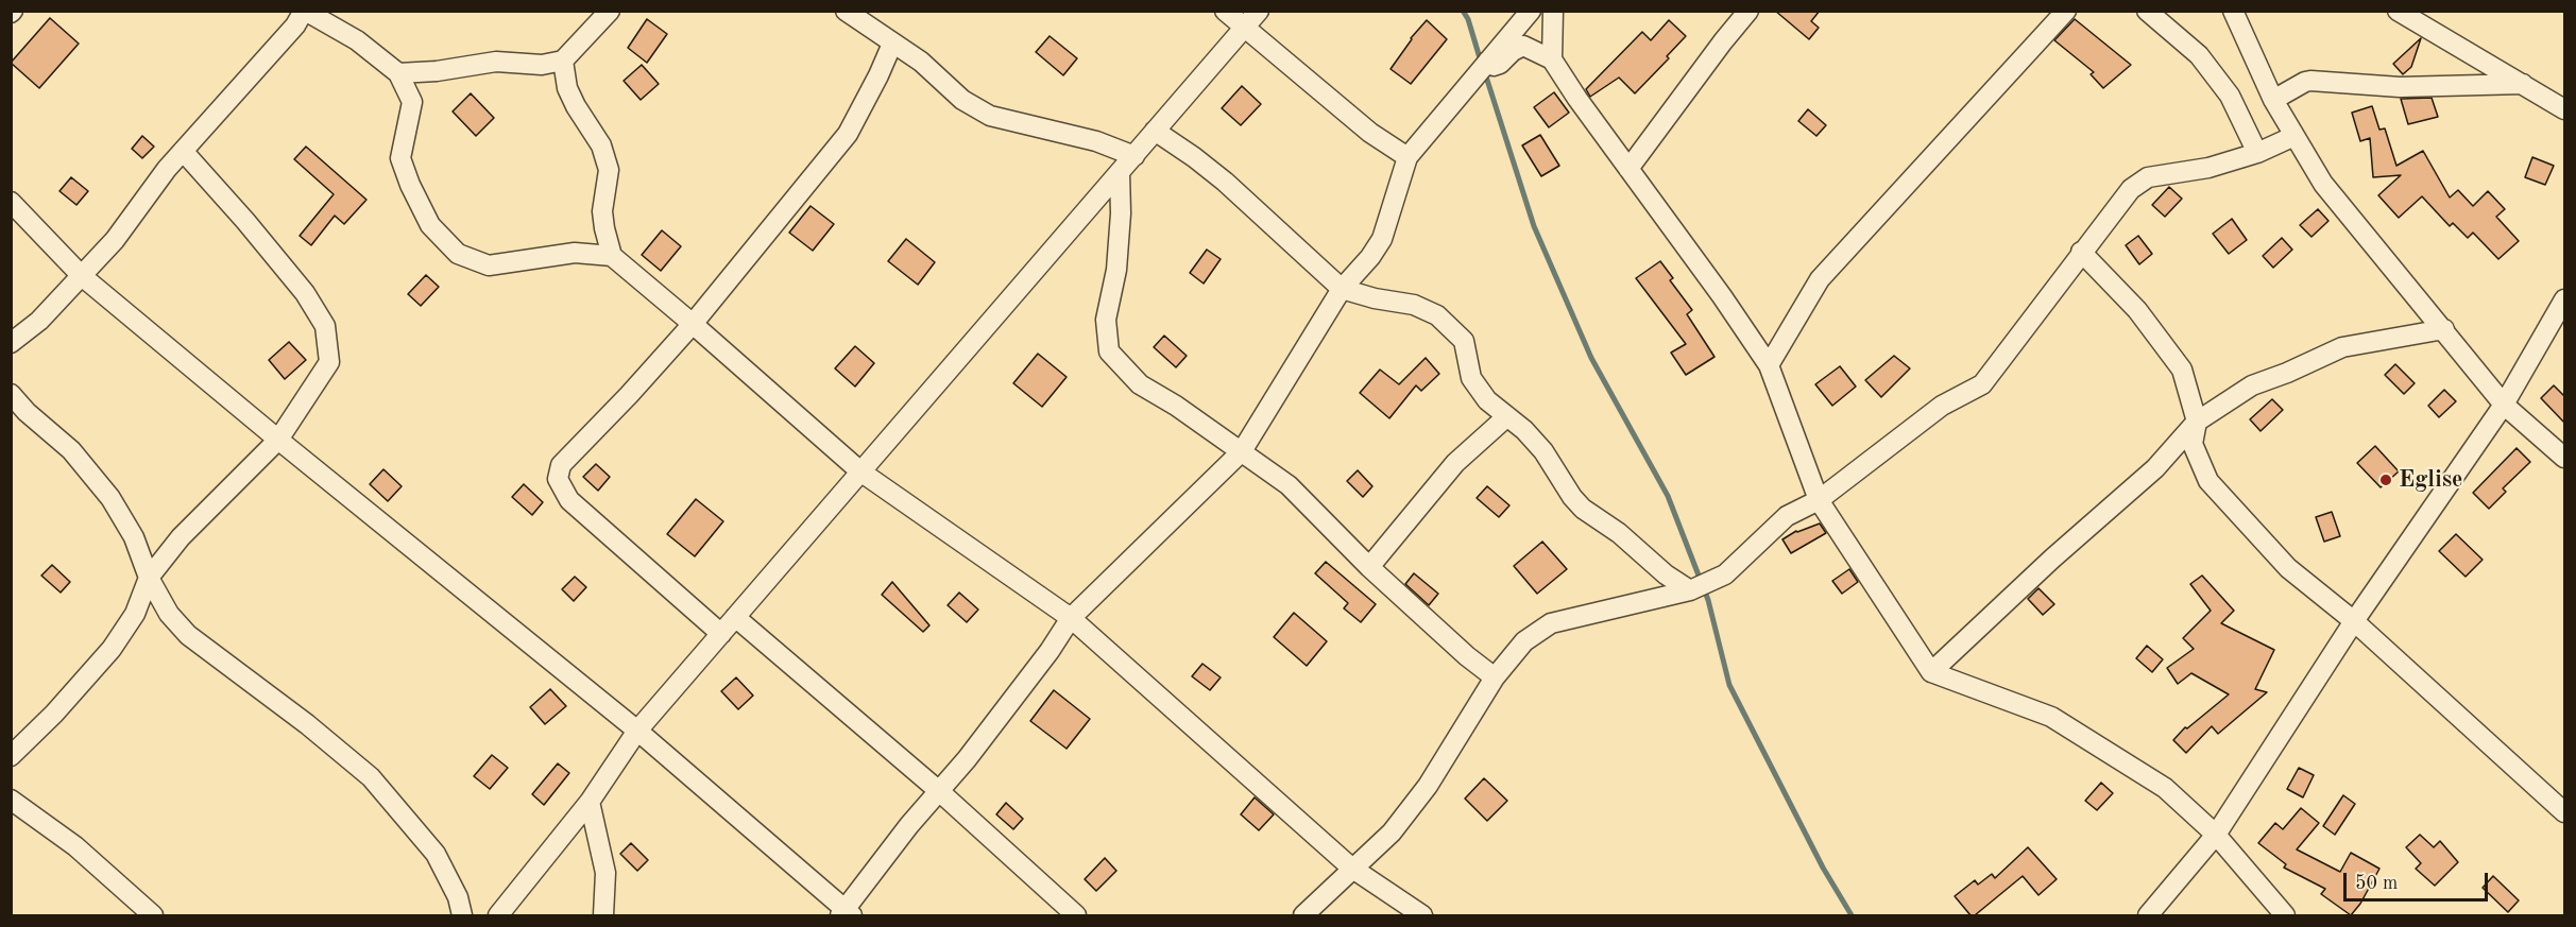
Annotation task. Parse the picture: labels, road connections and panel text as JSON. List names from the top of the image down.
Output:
{
  "places": ["Eglise"],
  "scale_bar": "50 m"
}
